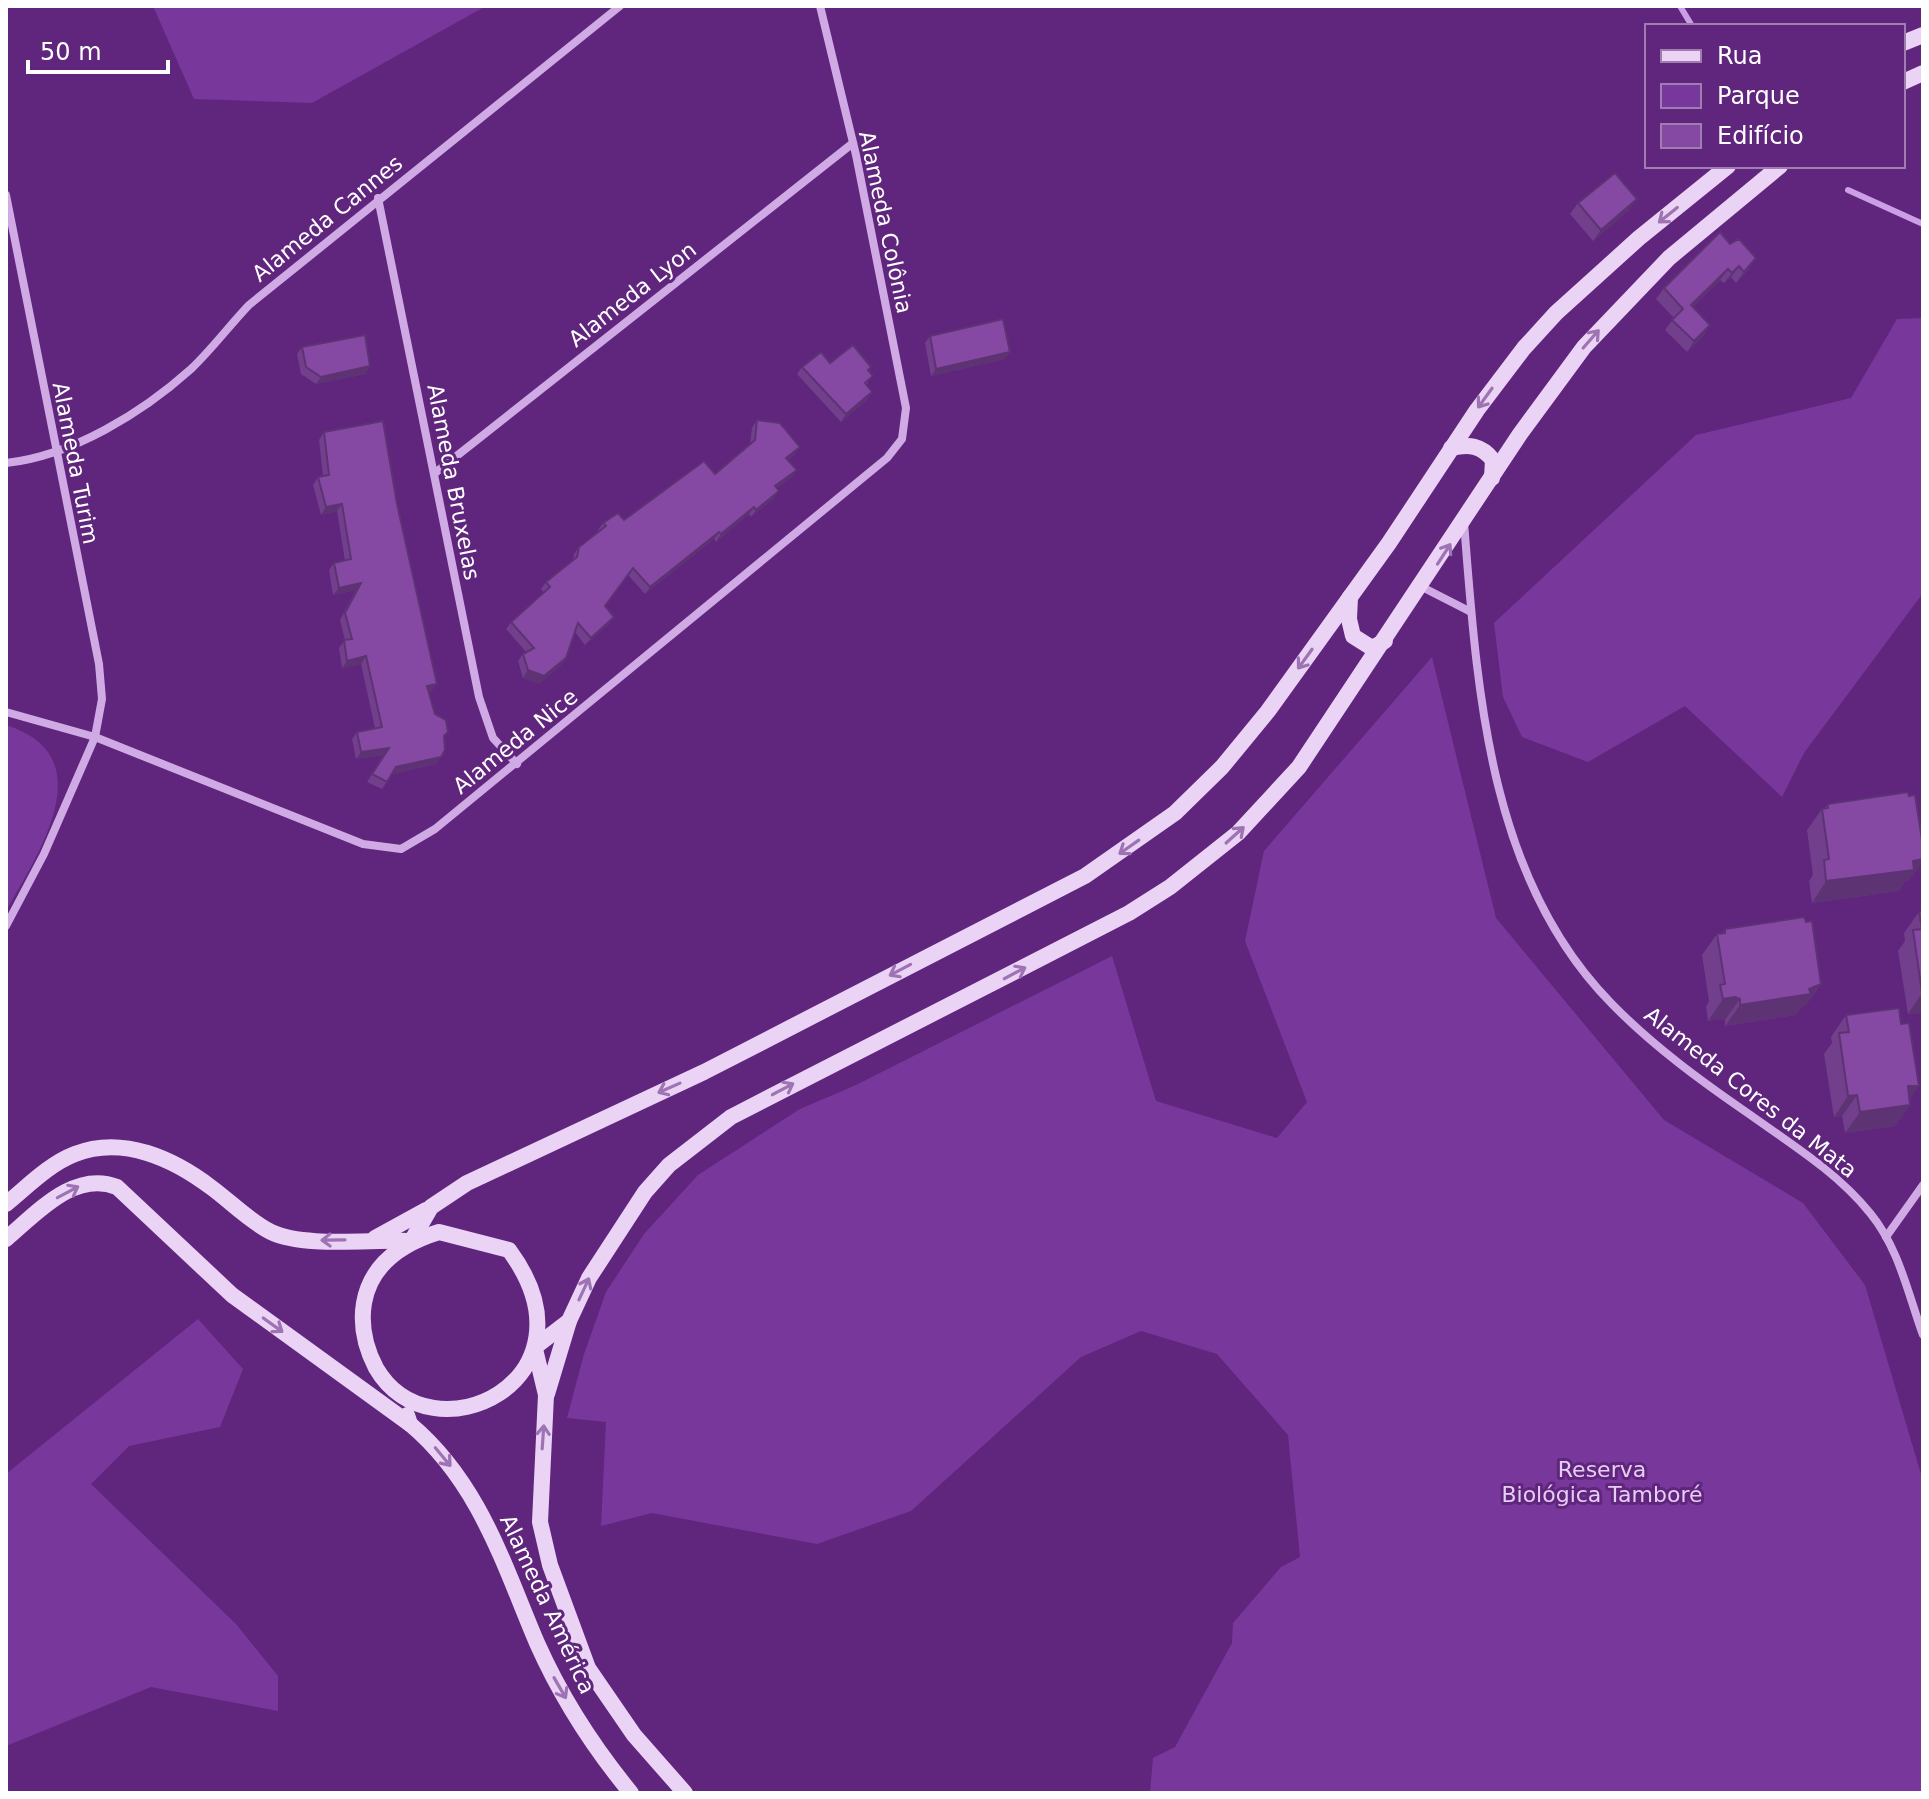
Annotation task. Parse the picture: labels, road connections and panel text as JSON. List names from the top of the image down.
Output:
{
  "streets": {
    "main road": ["Alameda América"],
    "street": [
      "Alameda Cannes",
      "Alameda Colônia",
      "Alameda Lyon",
      "Alameda Turim",
      "Alameda Bruxelas",
      "Alameda Nice",
      "Alameda Cores da Mata"
    ]
  },
  "crossings": [
    ["Alameda Cannes", "Alameda Turim"],
    ["Alameda Cannes", "Alameda Bruxelas"],
    ["Alameda Colônia", "Alameda Lyon"],
    ["Alameda Colônia", "Alameda Nice"],
    ["Alameda Lyon", "Alameda Bruxelas"],
    ["Alameda Turim", "Alameda Nice"],
    ["Alameda Bruxelas", "Alameda Nice"],
    ["Alameda Cores da Mata", "Alameda América"]
  ],
  "parks": ["Reserva Biológica Tamboré"],
  "legend": ["Rua", "Parque", "Edifício"],
  "scale_bar": "50 m"
}
